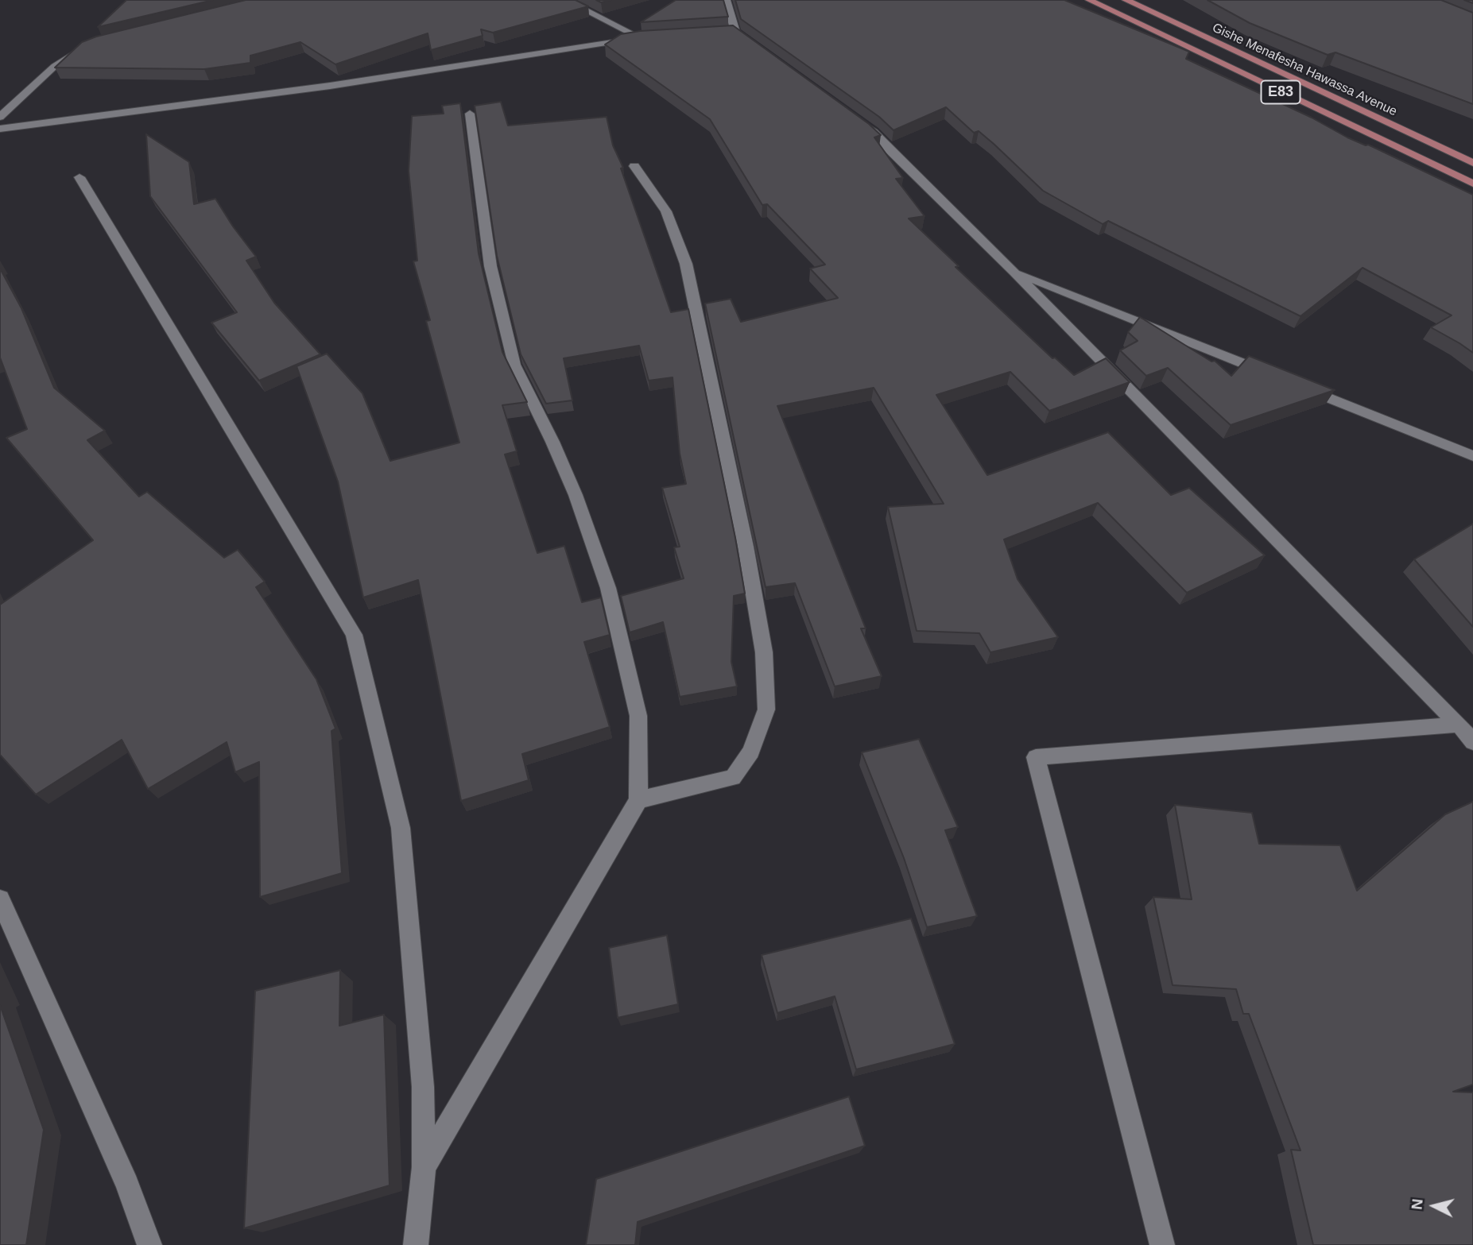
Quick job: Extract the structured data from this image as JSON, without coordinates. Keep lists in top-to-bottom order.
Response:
{
  "streets": {
    "main road": ["Gishe Menafesha Hawassa Avenue", "E83"]
  },
  "north": "left"
}
